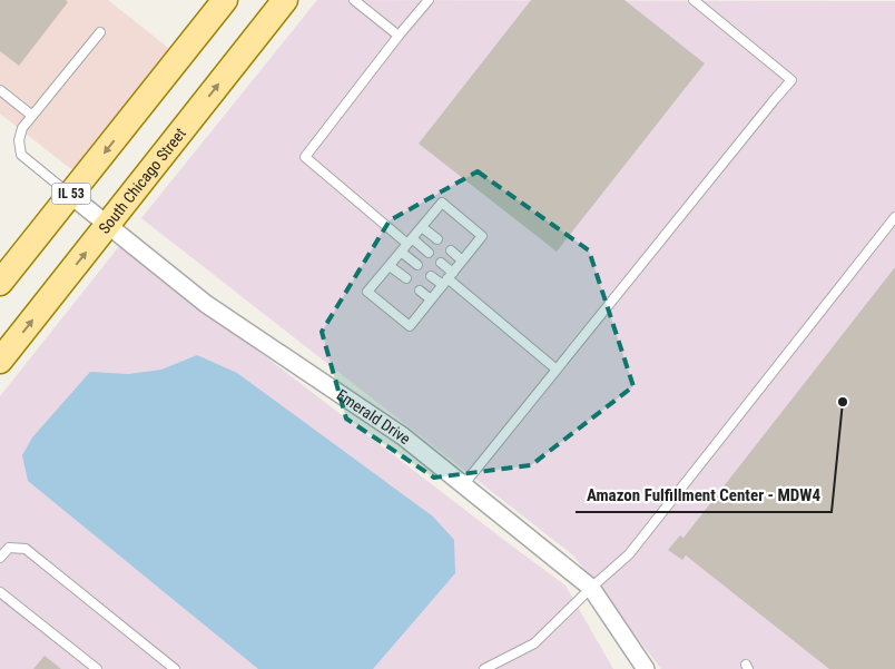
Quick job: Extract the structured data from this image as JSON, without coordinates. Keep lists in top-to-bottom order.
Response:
{
  "streets": {
    "main road": ["South Chicago Street", "IL 53"],
    "street": ["Emerald Drive"]
  },
  "crossings": [
    ["South Chicago Street", "Emerald Drive"],
    ["IL 53", "Emerald Drive"]
  ],
  "places": ["Amazon Fulfillment Center - MDW4"]
}
